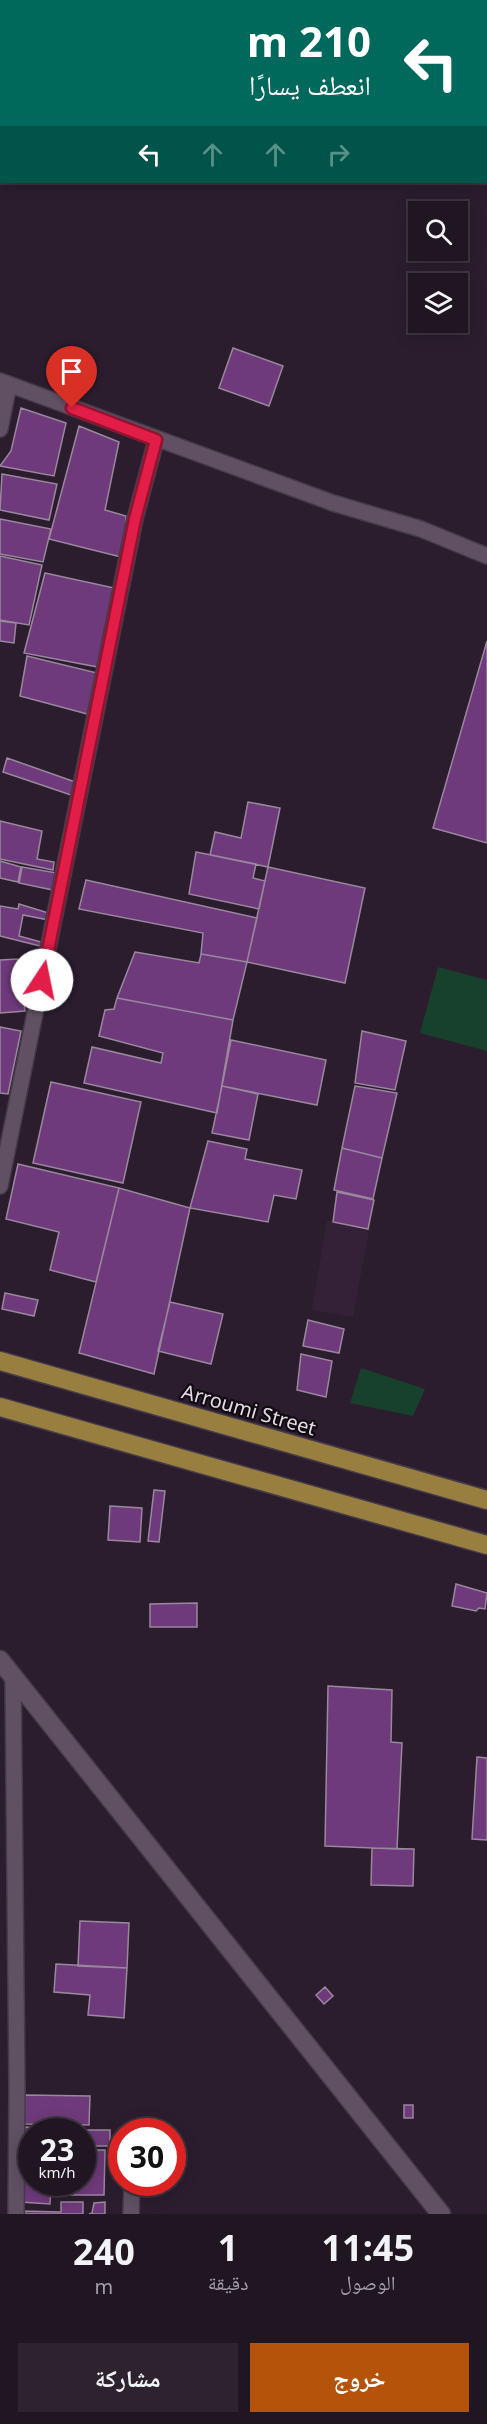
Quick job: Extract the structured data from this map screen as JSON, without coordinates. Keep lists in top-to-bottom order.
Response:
{
  "streets": {
    "main road": ["Arroumi Street"]
  },
  "page": {
    "turn": ["210 m", "انعطف يسارًا"],
    "speed": "23 km/h",
    "limit": "30",
    "eta": [
      "11:45",
      "الوصول",
      "1",
      "دقيقة",
      "240",
      "m"
    ],
    "buttons": ["خروج", "مشاركة"]
  }
}
